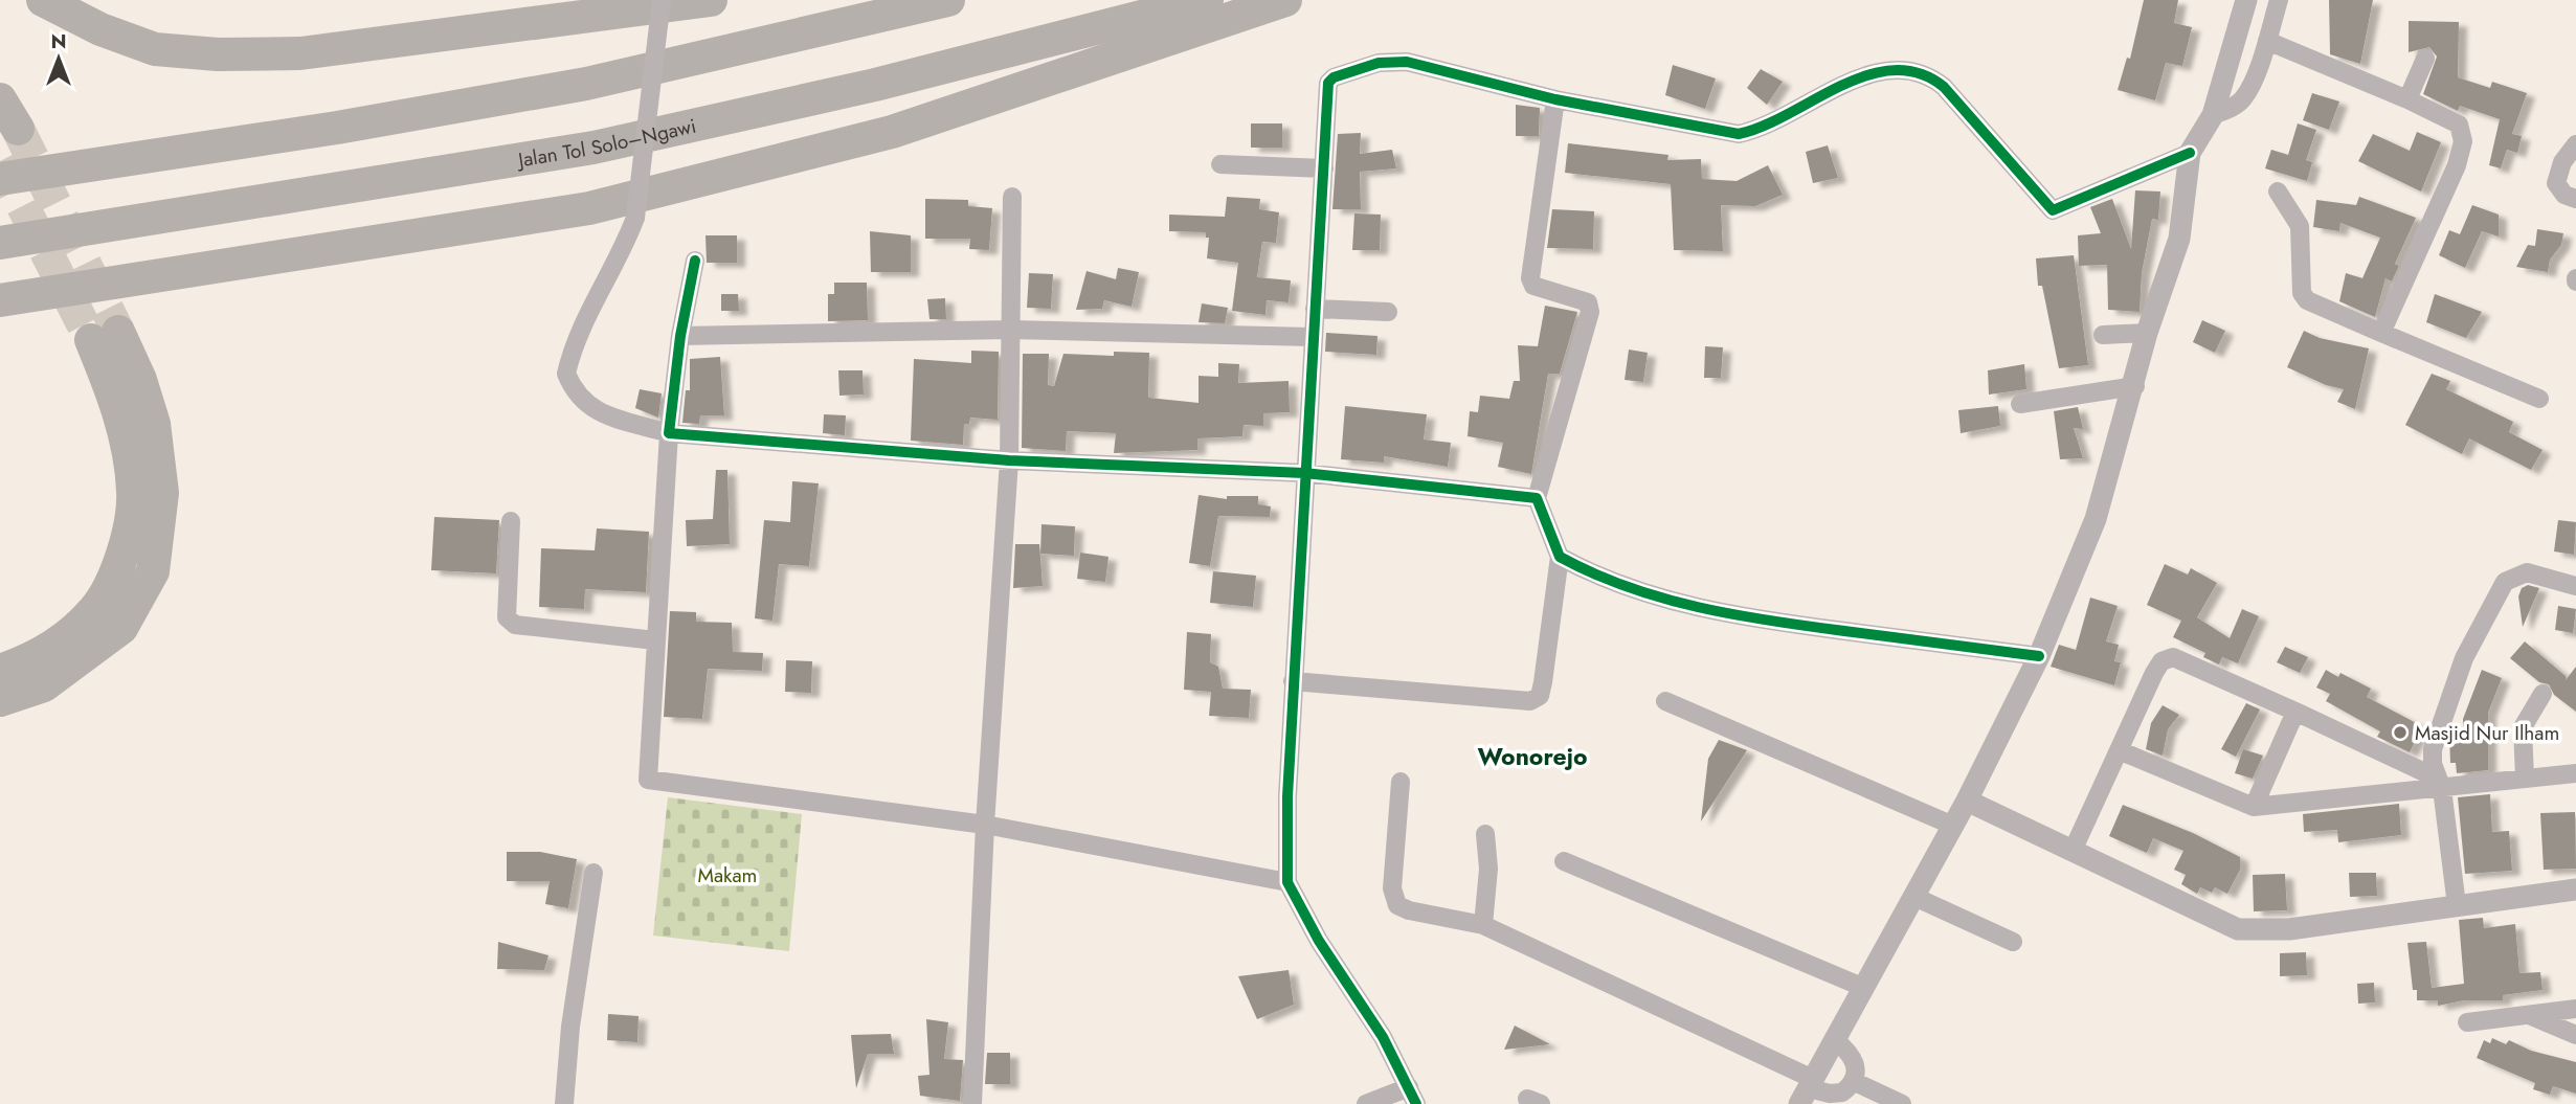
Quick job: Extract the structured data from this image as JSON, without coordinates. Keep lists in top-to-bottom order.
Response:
{
  "streets": {
    "highway": ["Jalan Tol Solo–Ngawi"]
  },
  "districts": ["Wonorejo"],
  "parks": ["Makam"],
  "places": ["Masjid Nur Ilham"],
  "north": "top"
}
